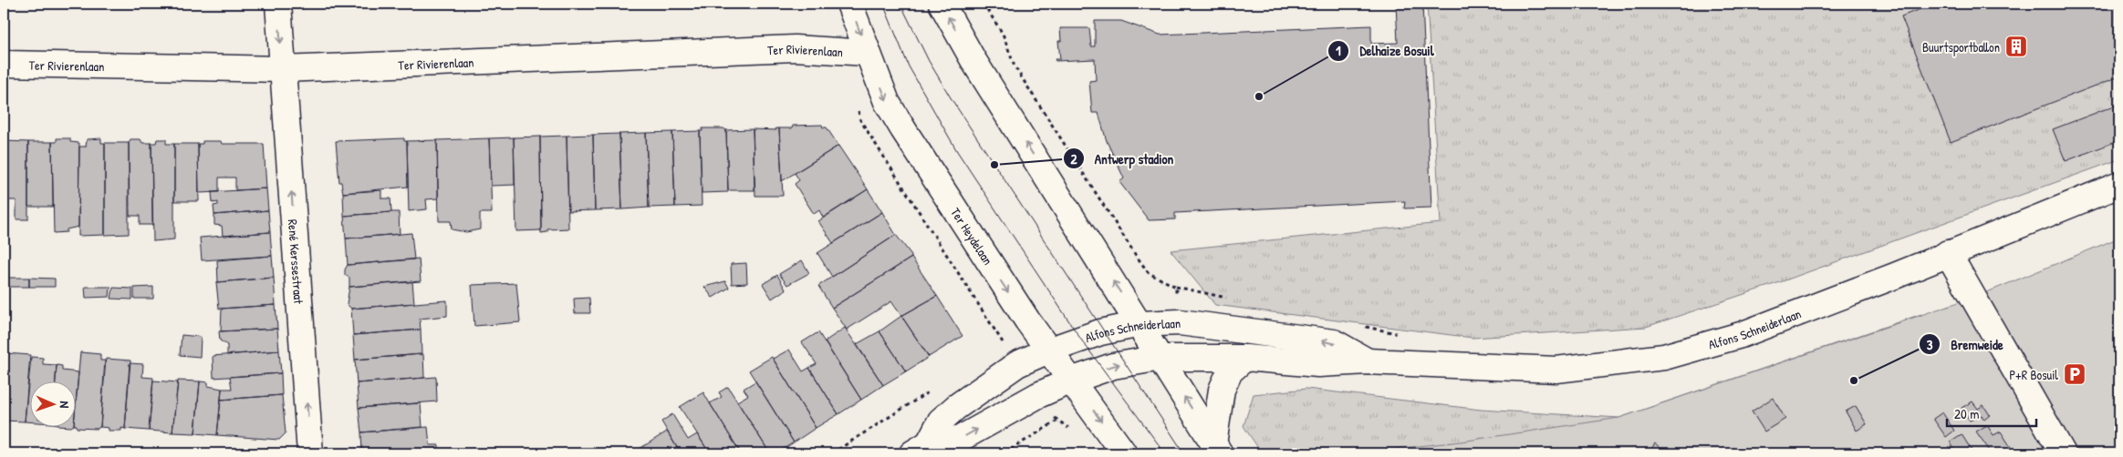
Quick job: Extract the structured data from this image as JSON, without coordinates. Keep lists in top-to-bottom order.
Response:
{
  "streets": {
    "street": [
      "Ter Rivierenlaan",
      "Ter Heydelaan",
      "René Kerssestraat",
      "Alfons Schneiderlaan"
    ]
  },
  "crossings": [
    ["Ter Rivierenlaan", "Ter Heydelaan"],
    ["Ter Rivierenlaan", "René Kerssestraat"],
    ["Ter Heydelaan", "Alfons Schneiderlaan"]
  ],
  "places": {
    "building": ["Buurtsportballon"],
    "other": ["Delhaize Bosuil", "Antwerp stadion", "Bremweide"],
    "parking": ["P+R Bosuil"]
  },
  "scale_bar": "20 m",
  "north": "right"
}
